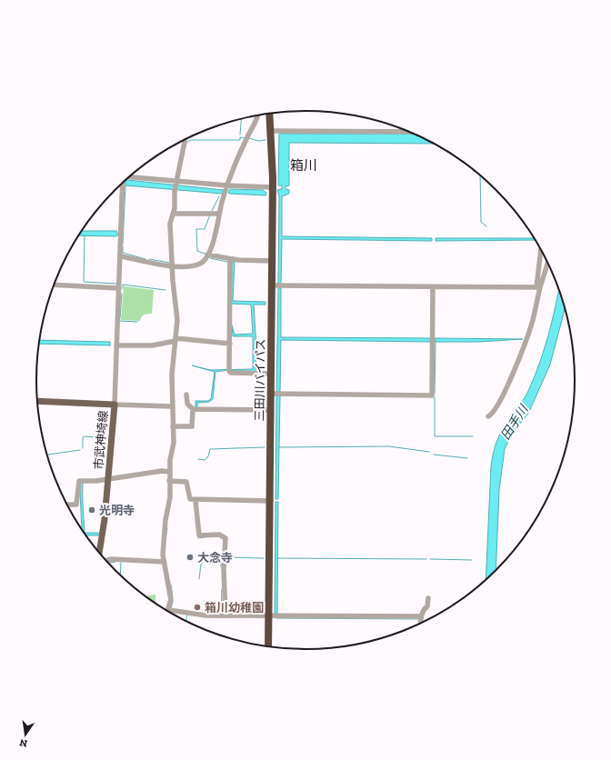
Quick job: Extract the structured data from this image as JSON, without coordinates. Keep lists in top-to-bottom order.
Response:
{
  "streets": {
    "highway": ["三田川バイパス"],
    "main road": ["市武神埼線"]
  },
  "districts": ["箱川"],
  "water": ["田手川"],
  "places": ["光明寺", "大念寺", "箱川幼稚園"],
  "north": "bottom"
}
